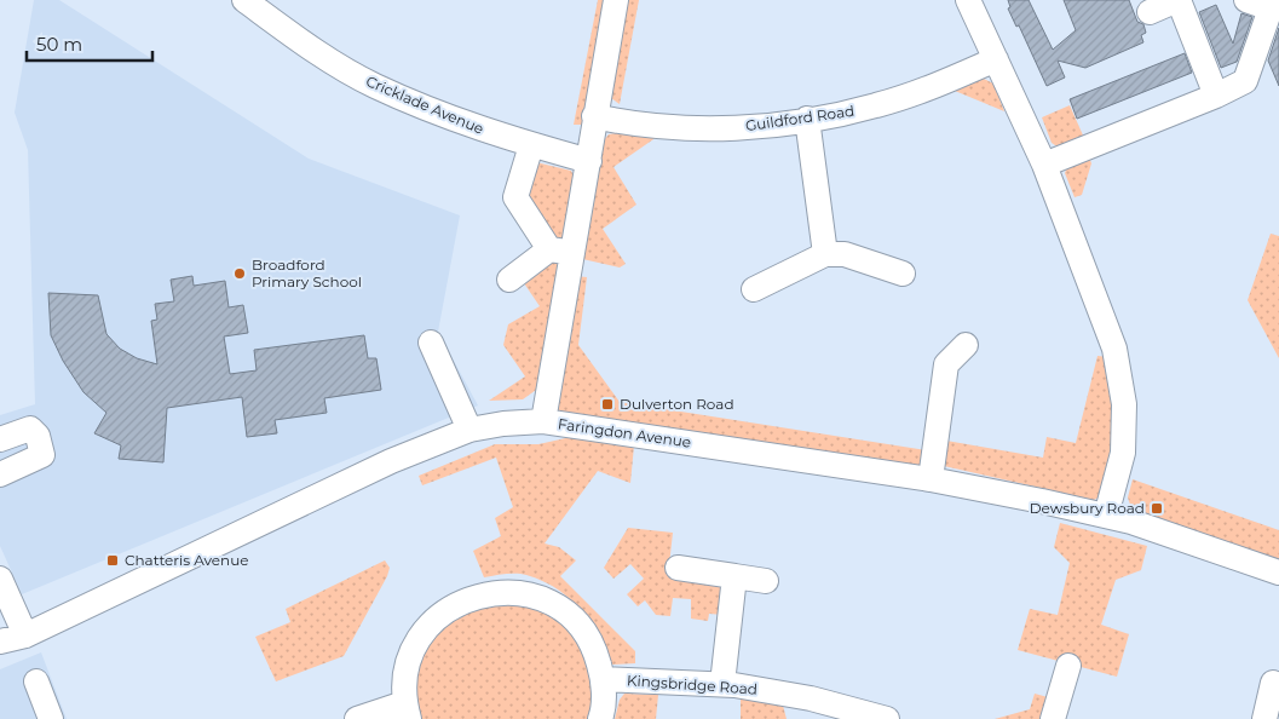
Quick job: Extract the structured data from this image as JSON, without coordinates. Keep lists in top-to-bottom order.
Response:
{
  "streets": {
    "street": [
      "Cricklade Avenue",
      "Guildford Road",
      "Faringdon Avenue",
      "Kingsbridge Road"
    ]
  },
  "places": {
    "other": ["Broadford Primary School"],
    "transit": ["Dulverton Road", "Dewsbury Road", "Chatteris Avenue"]
  },
  "scale_bar": "50 m"
}
